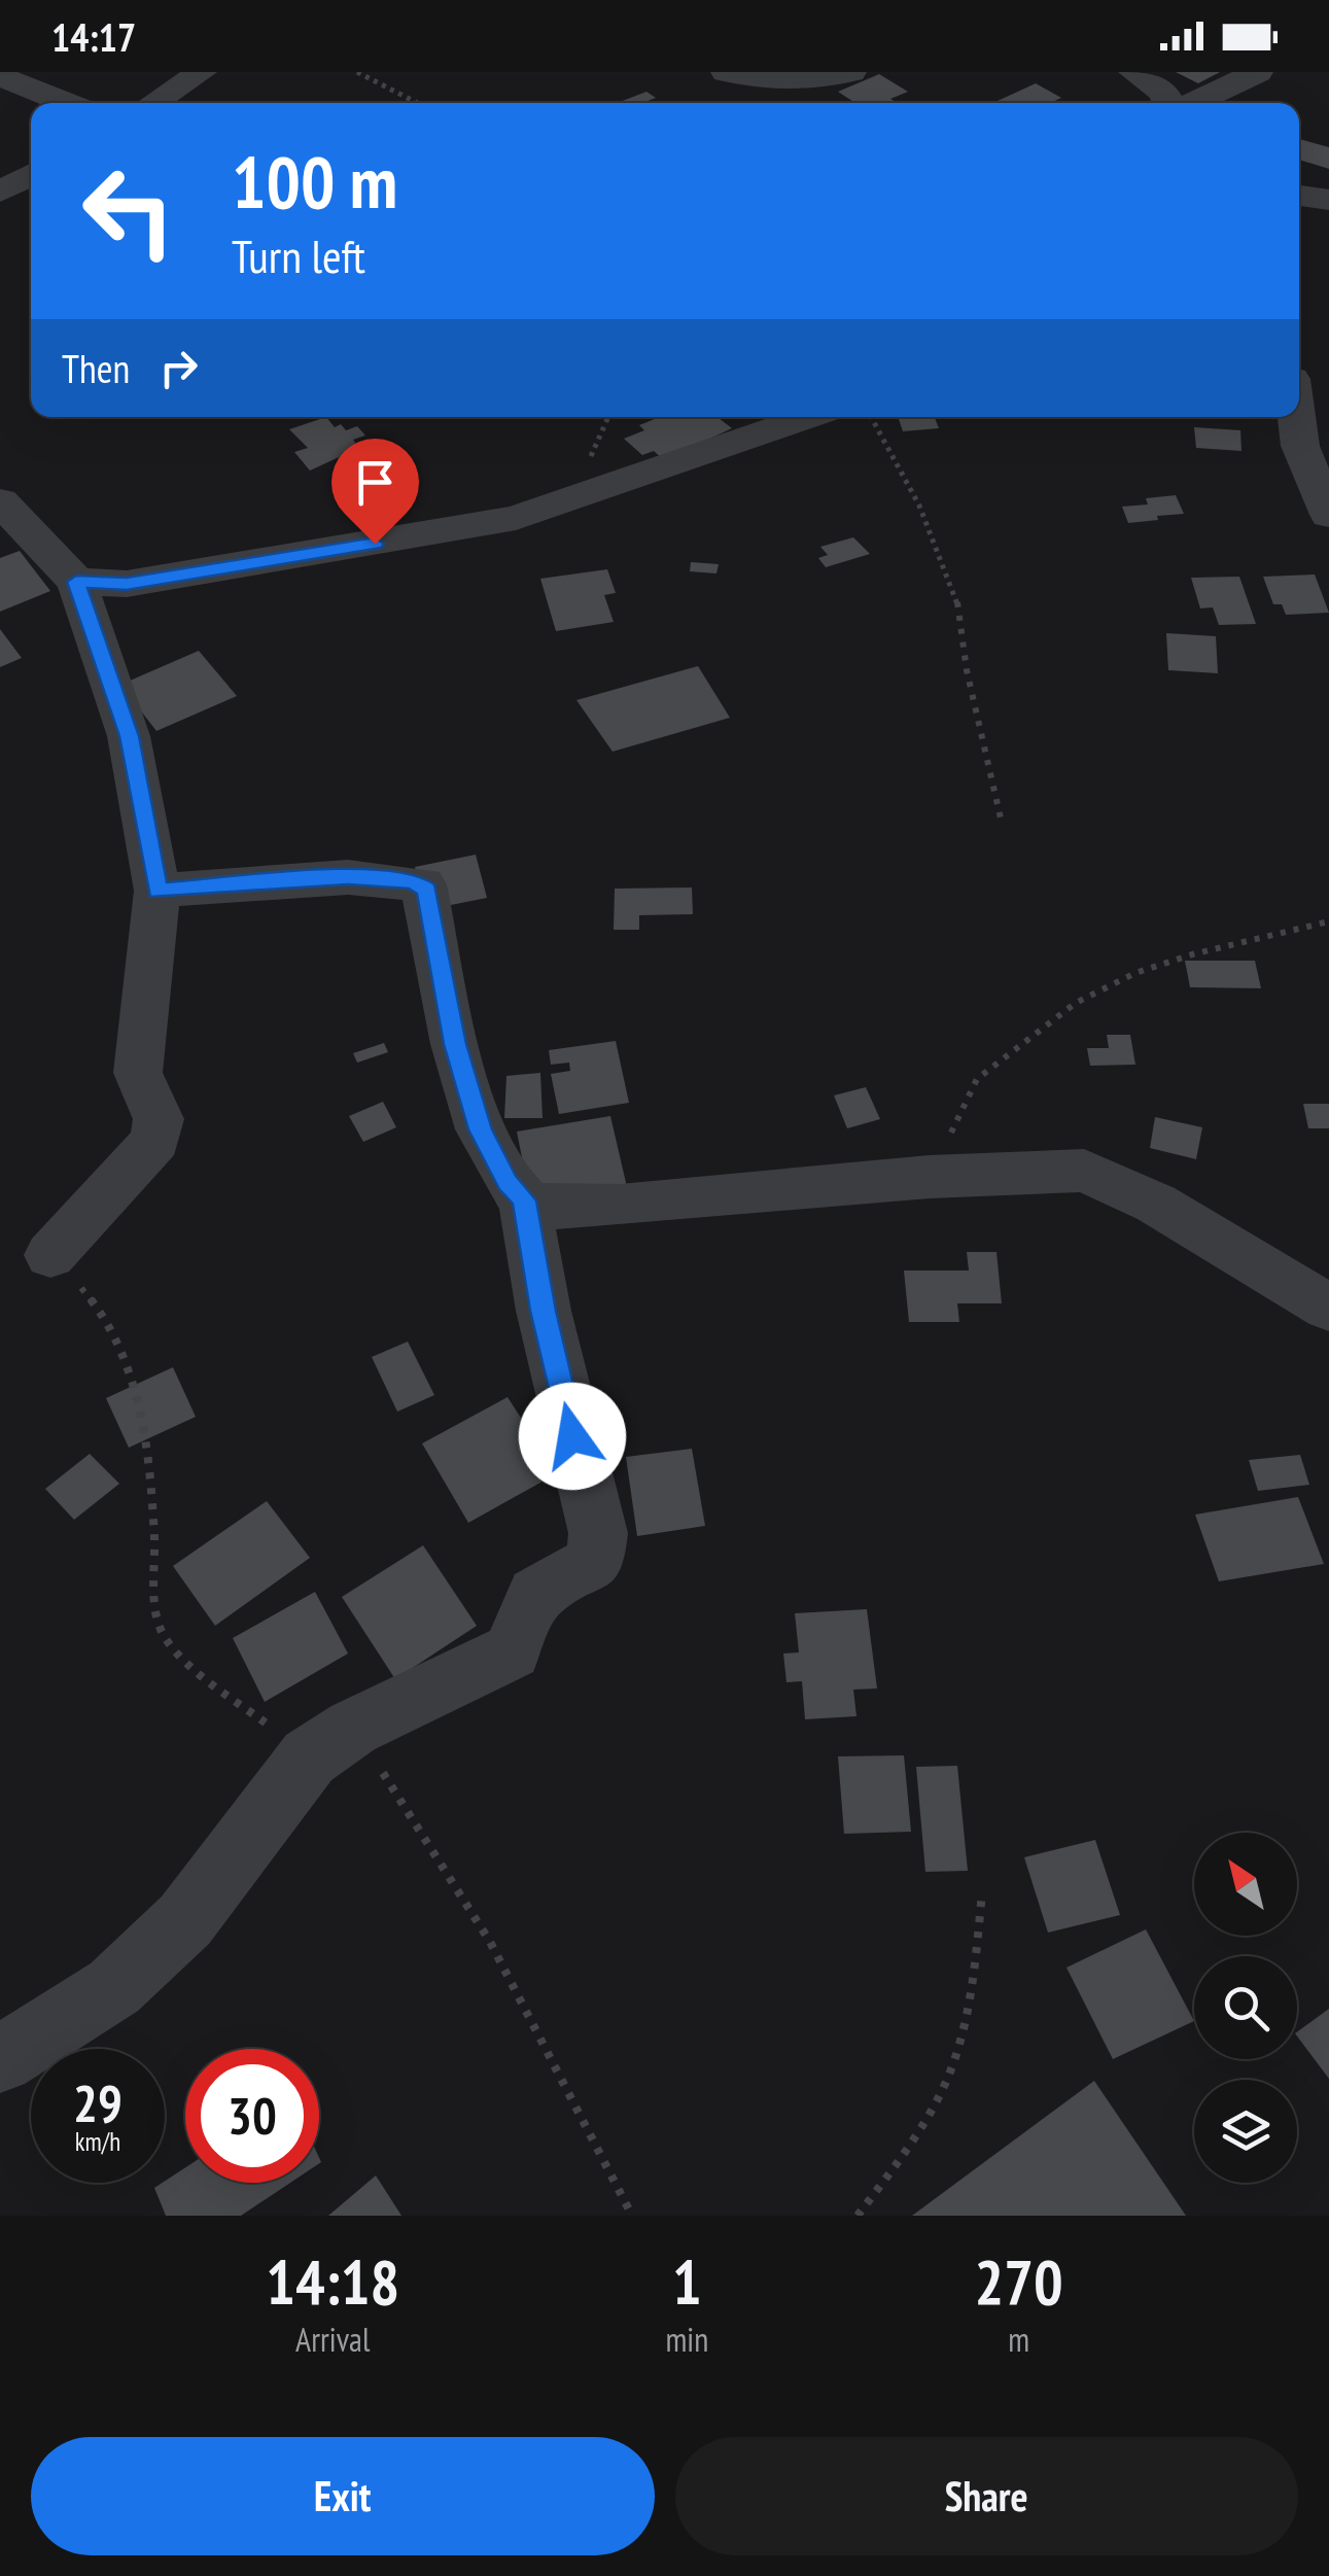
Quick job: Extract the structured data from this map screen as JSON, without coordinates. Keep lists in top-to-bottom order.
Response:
{
  "north": "top left",
  "page": {
    "status": "14:17",
    "turn": ["100 m", "Turn left"],
    "then": "Then",
    "speed": "29 km/h",
    "limit": "30",
    "eta": [
      "14:18",
      "Arrival",
      "1",
      "min",
      "270",
      "m"
    ],
    "buttons": ["Exit", "Share"]
  }
}
